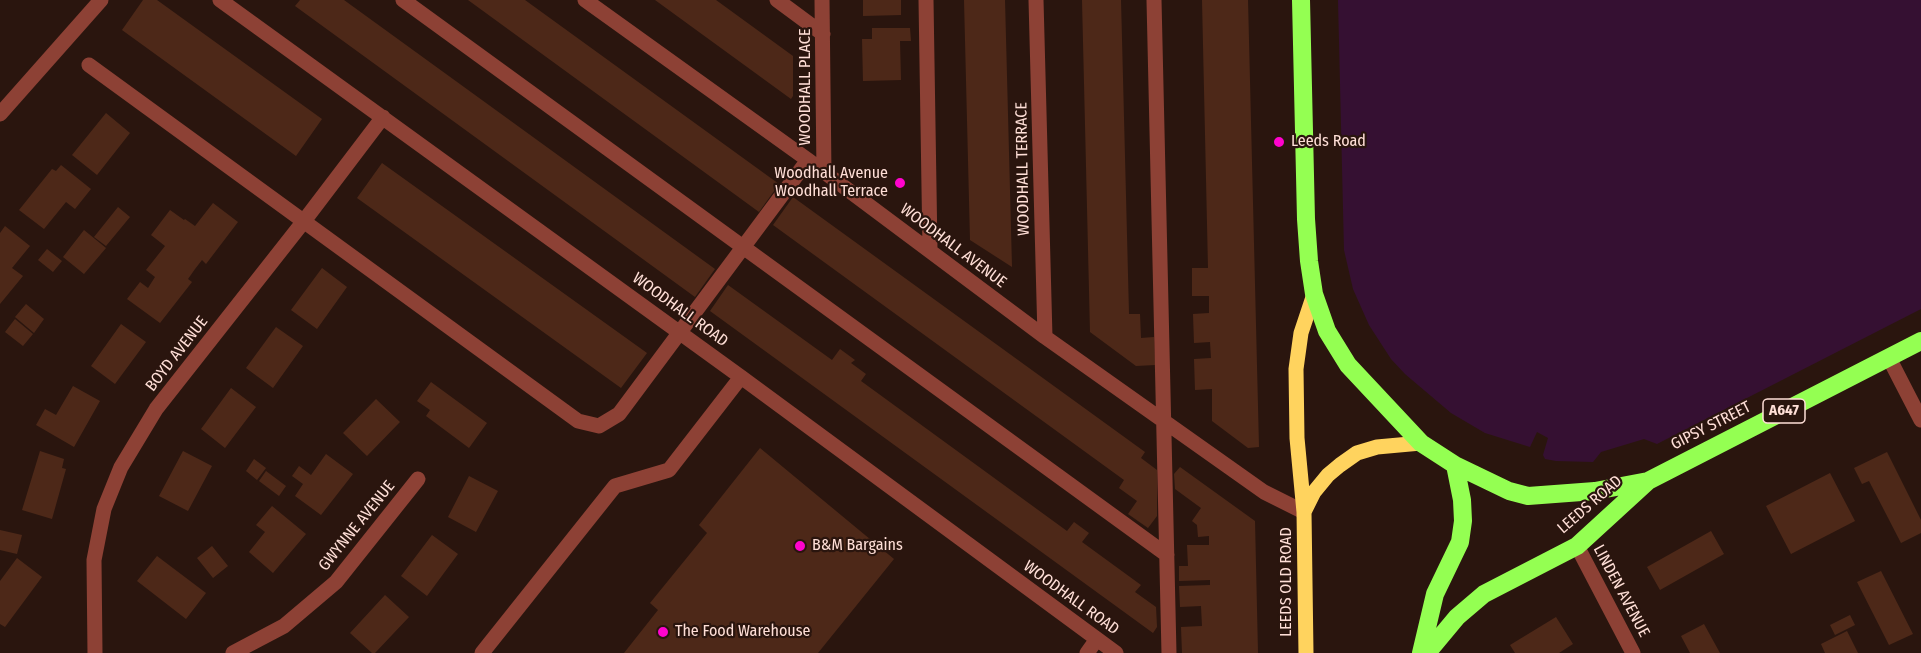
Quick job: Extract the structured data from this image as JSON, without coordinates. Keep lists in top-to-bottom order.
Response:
{
  "streets": {
    "highway": ["A647", "GIPSY STREET", "LEEDS ROAD"],
    "main road": ["LEEDS OLD ROAD"],
    "street": [
      "WOODHALL PLACE",
      "WOODHALL TERRACE",
      "WOODHALL AVENUE",
      "WOODHALL ROAD",
      "BOYD AVENUE",
      "GWYNNE AVENUE",
      "LINDEN AVENUE"
    ]
  },
  "crossings": [
    ["WOODHALL PLACE", "WOODHALL AVENUE"],
    ["WOODHALL TERRACE", "WOODHALL AVENUE"],
    ["WOODHALL AVENUE", "LEEDS ROAD"],
    ["WOODHALL AVENUE", "LEEDS OLD ROAD"],
    ["WOODHALL ROAD", "BOYD AVENUE"],
    ["GIPSY STREET", "LEEDS ROAD"],
    ["LEEDS ROAD", "LEEDS OLD ROAD"],
    ["LEEDS ROAD", "LINDEN AVENUE"]
  ],
  "places": [
    "Leeds Road",
    "Woodhall Avenue Woodhall Terrace",
    "B&M Bargains",
    "The Food Warehouse"
  ]
}
